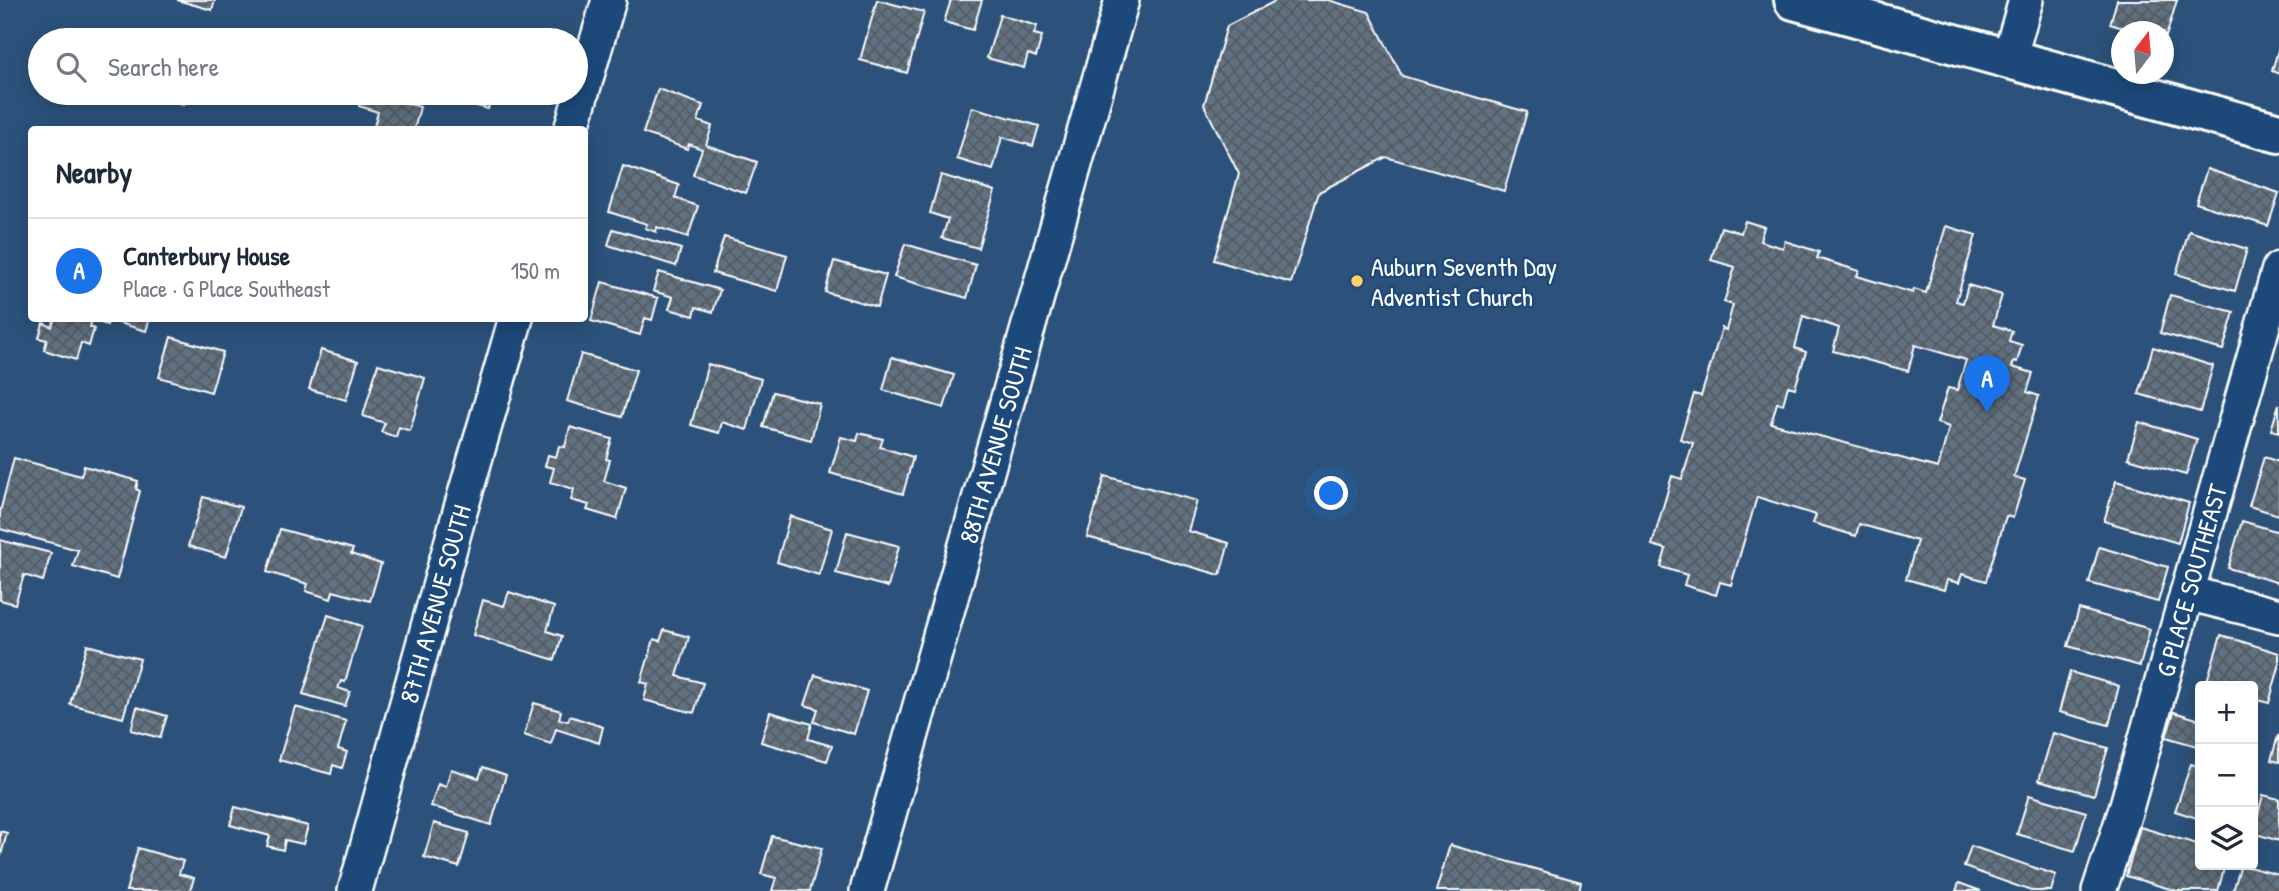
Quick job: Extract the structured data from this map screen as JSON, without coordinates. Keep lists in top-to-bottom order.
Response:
{
  "streets": {
    "street": ["88TH AVENUE SOUTH", "G PLACE SOUTHEAST", "87TH AVENUE SOUTH"]
  },
  "places": ["Auburn Seventh Day Adventist Church"],
  "north": "top",
  "page": {
    "search": "Search here",
    "heading": "Nearby",
    "list": [
      {
        "mark": "A",
        "name": "Canterbury House",
        "note": "Place · G Place Southeast",
        "value": "150 m"
      }
    ],
    "pins": "A",
    "map_buttons": ["+", "−"]
  }
}
